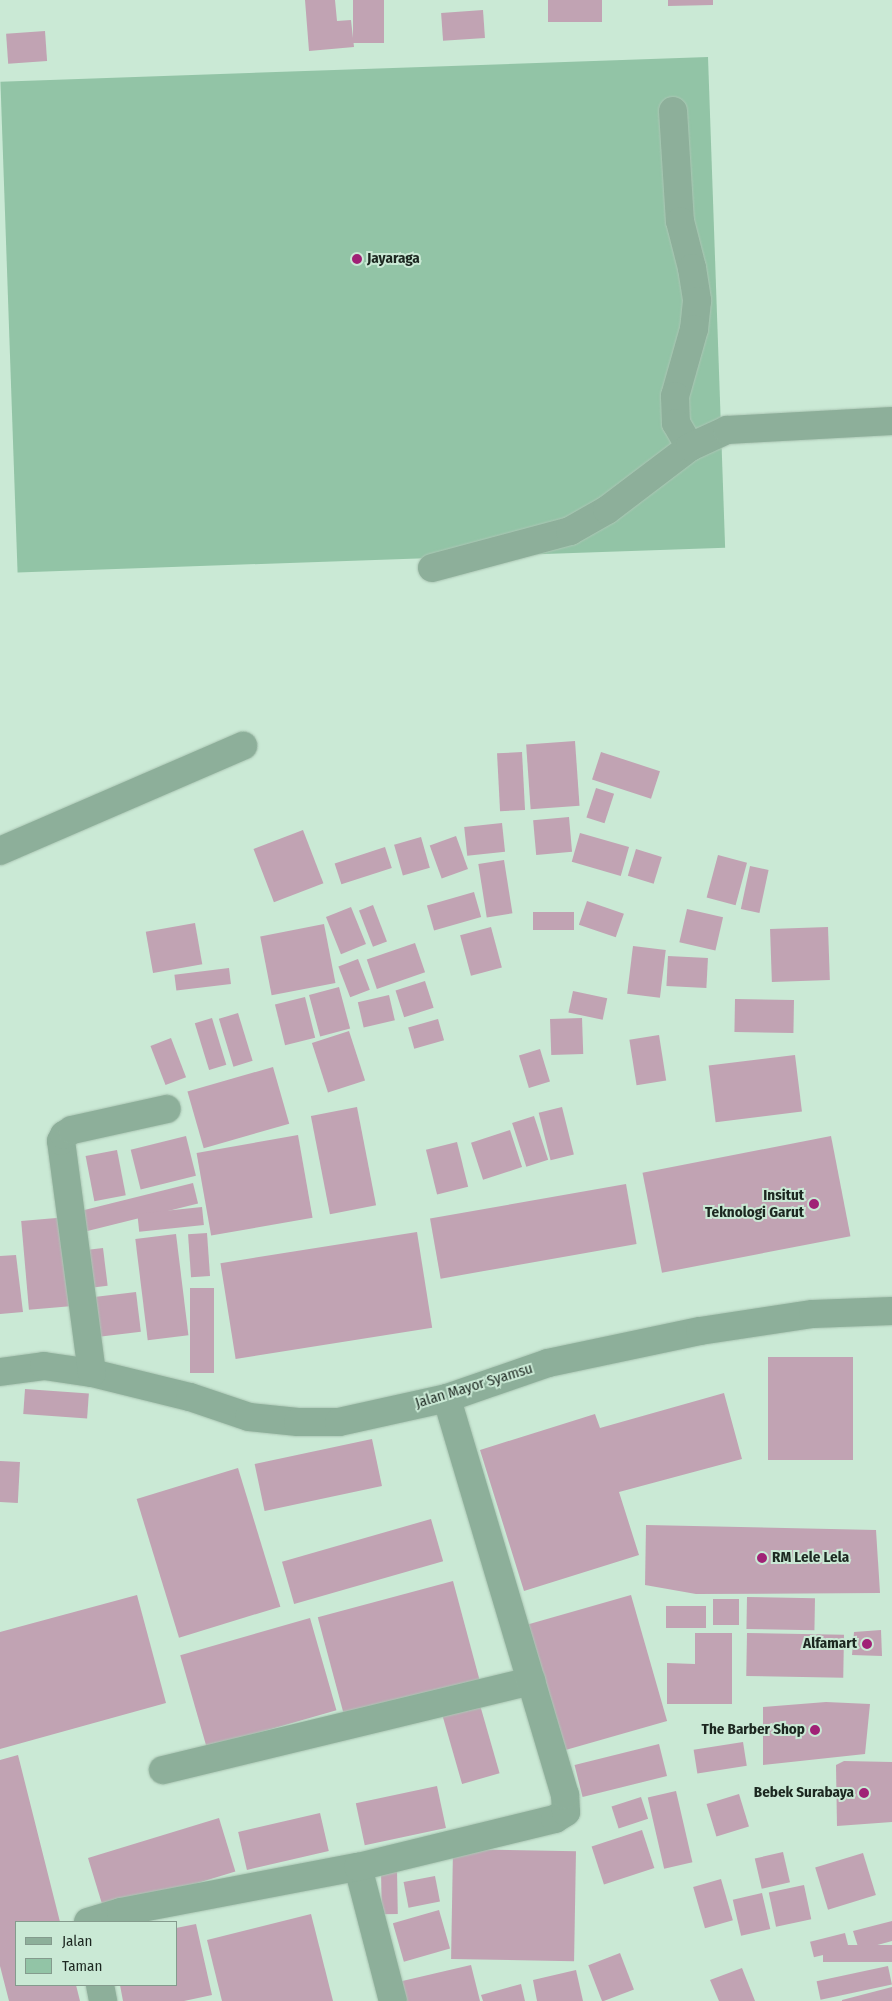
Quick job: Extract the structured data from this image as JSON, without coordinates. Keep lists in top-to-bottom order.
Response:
{
  "streets": {
    "street": ["Jalan Mayor Syamsu"]
  },
  "places": [
    "Jayaraga",
    "Insitut Teknologi Garut",
    "RM Lele Lela",
    "Alfamart",
    "The Barber Shop",
    "Bebek Surabaya"
  ],
  "legend": ["Jalan", "Taman"]
}
